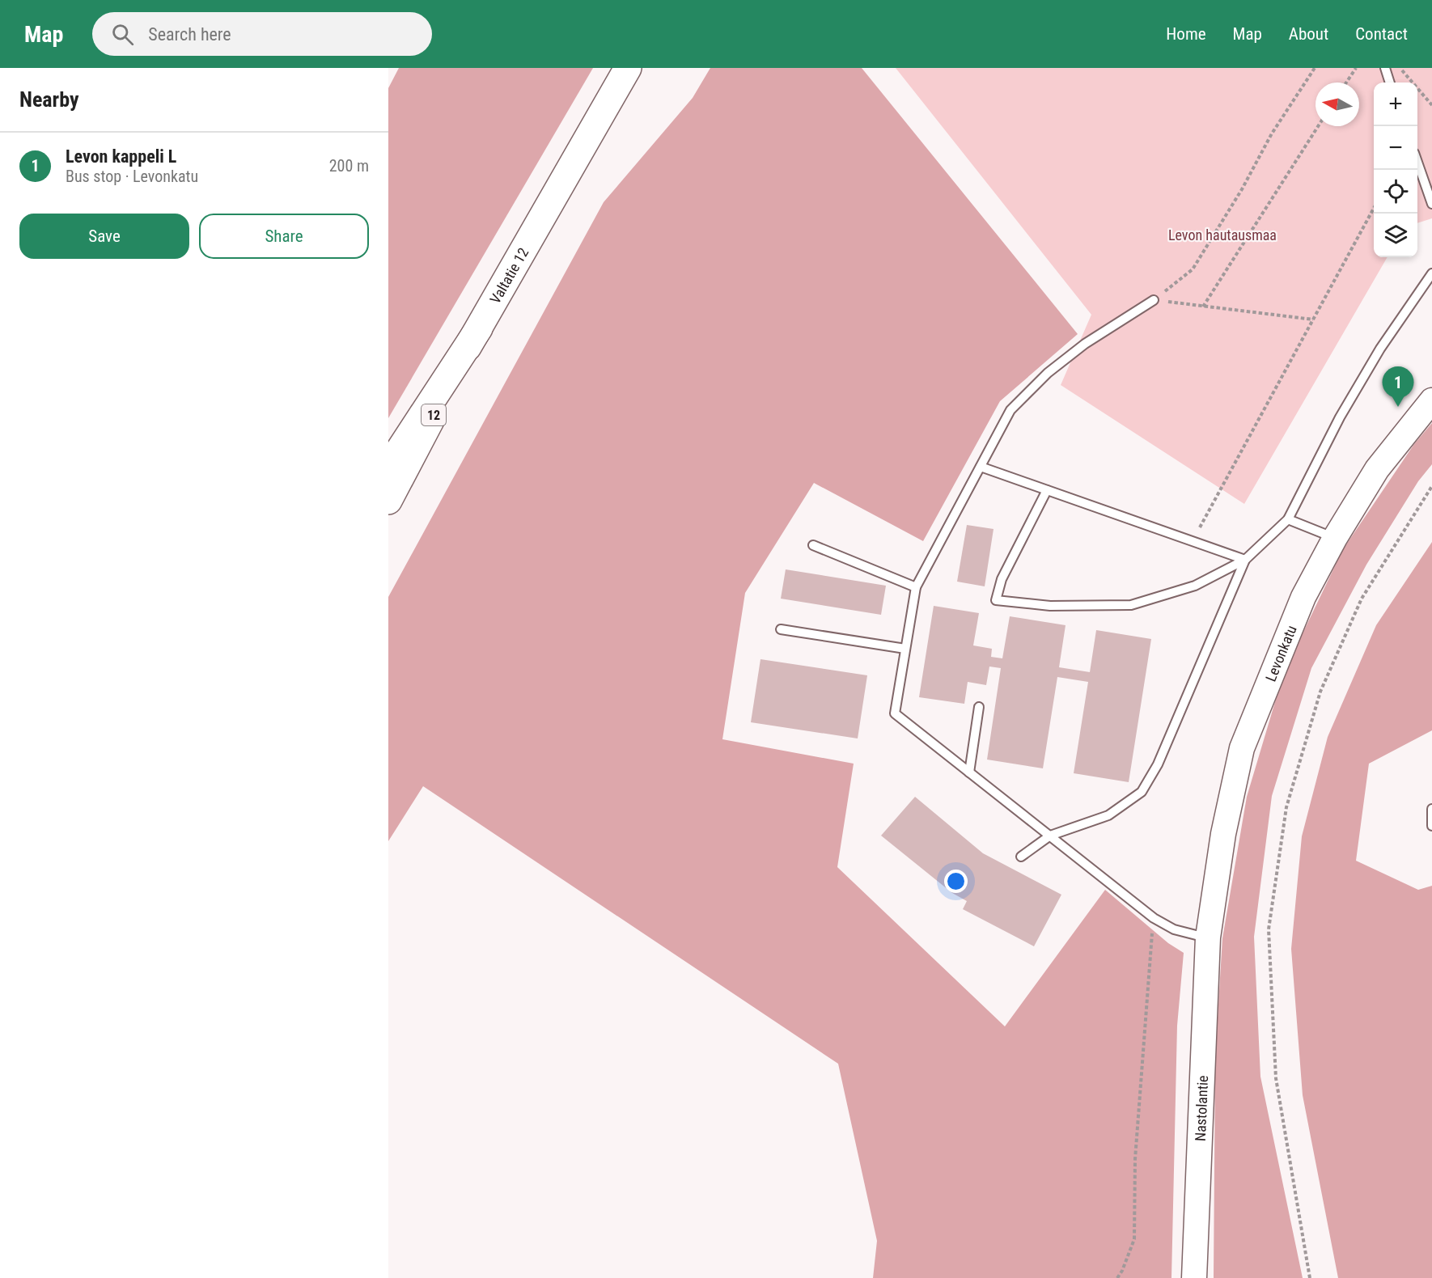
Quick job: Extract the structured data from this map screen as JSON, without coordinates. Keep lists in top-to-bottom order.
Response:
{
  "streets": {
    "highway": ["Valtatie 12", "12"],
    "main road": ["Levonkatu", "Nastolantie"]
  },
  "crossings": [
    ["Valtatie 12", "12"],
    ["Levonkatu", "Nastolantie"]
  ],
  "parks": ["Levon hautausmaa"],
  "north": "left",
  "page": {
    "header": "Map",
    "search": "Search here",
    "nav": [
      "Home",
      "Map",
      "About",
      "Contact"
    ],
    "heading": "Nearby",
    "map_buttons": ["+", "−"],
    "list": [
      {
        "mark": "1",
        "name": "Levon kappeli L",
        "note": "Bus stop · Levonkatu",
        "value": "200 m"
      }
    ],
    "buttons": ["Save", "Share"],
    "pins": "1"
  }
}
